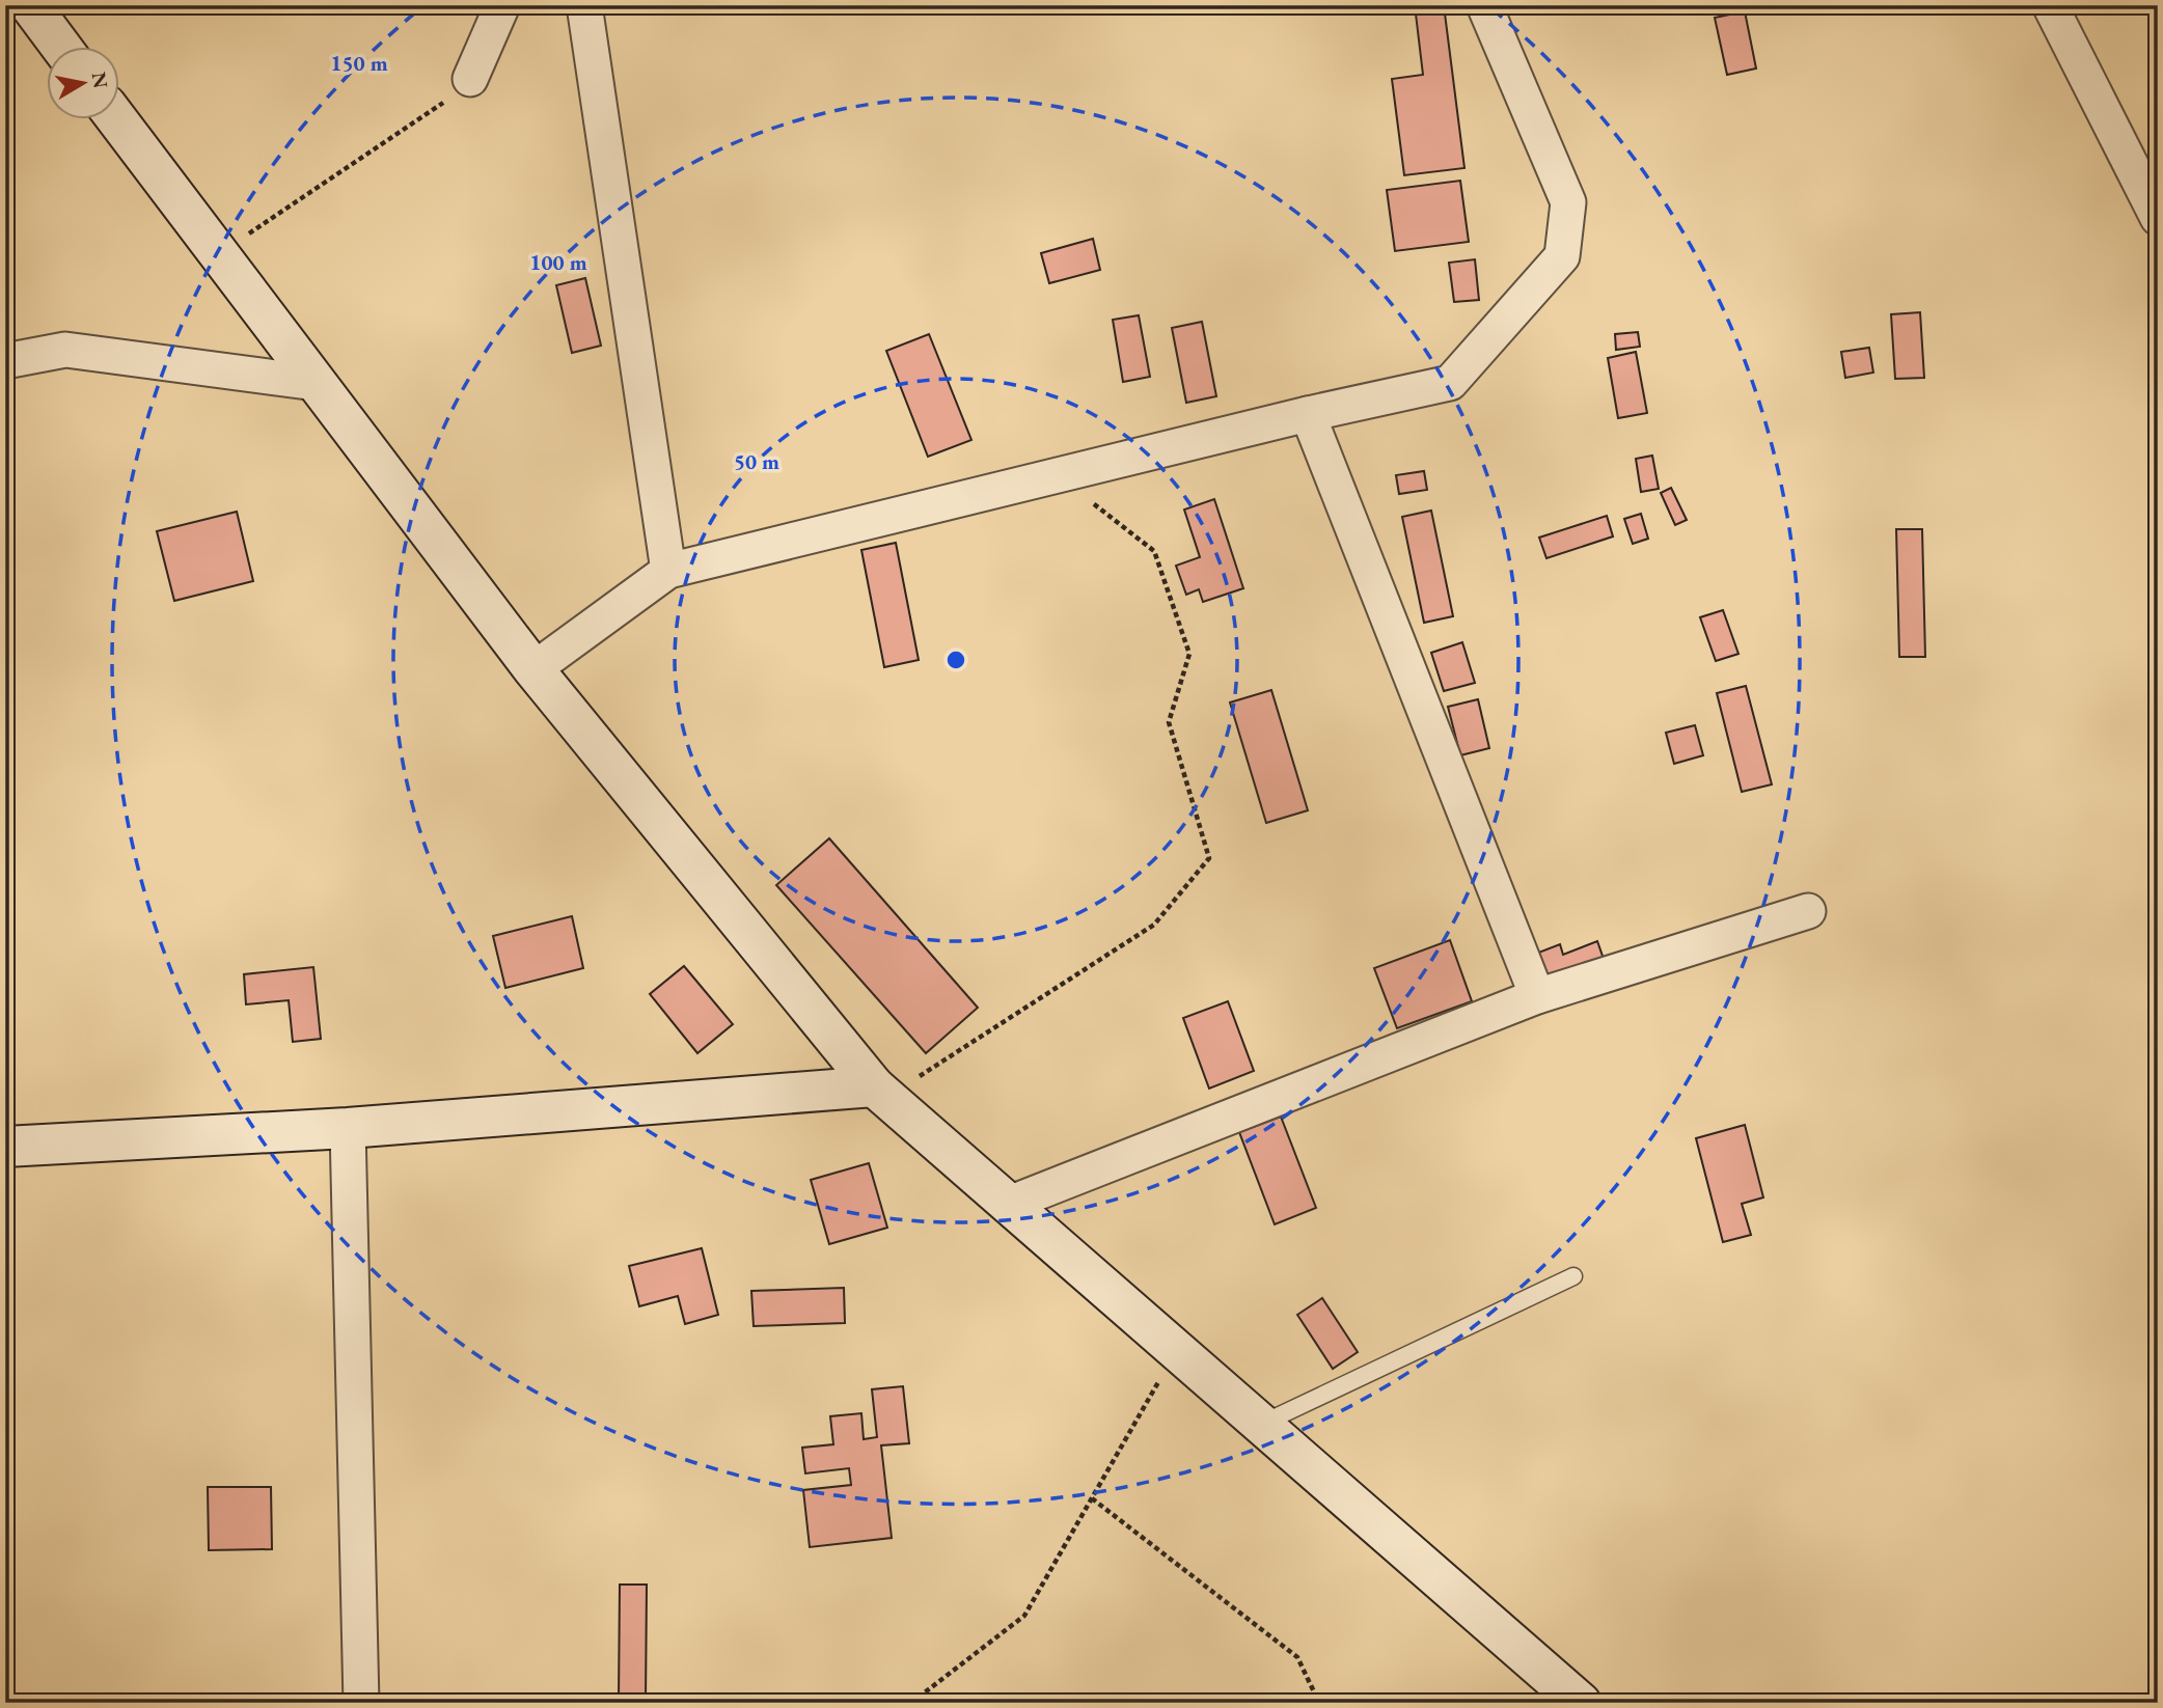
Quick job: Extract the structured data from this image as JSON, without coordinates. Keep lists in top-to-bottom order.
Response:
{
  "north": "right",
  "rings": ["150 m", "100 m", "50 m"]
}
